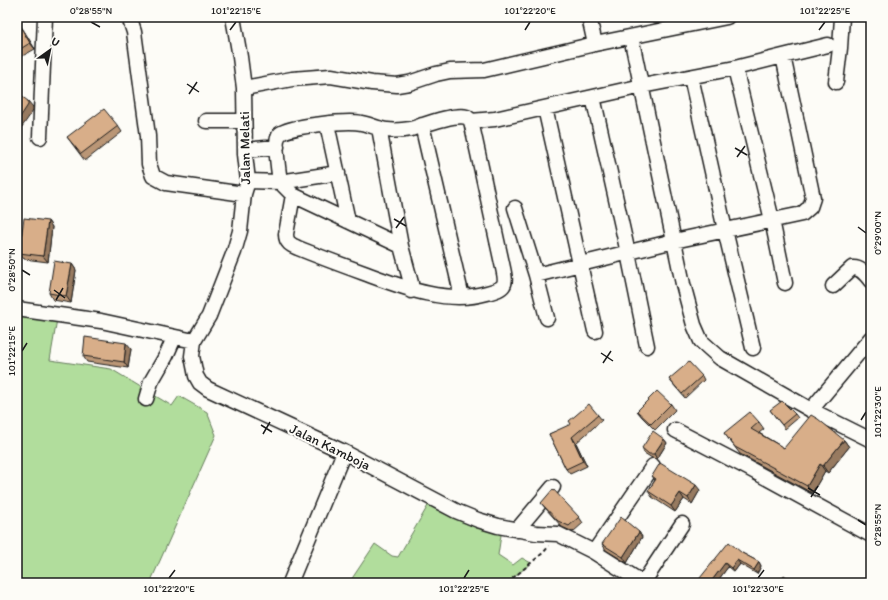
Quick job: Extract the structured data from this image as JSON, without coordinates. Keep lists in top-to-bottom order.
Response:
{
  "streets": {
    "street": ["Jalan Melati", "Jalan Kamboja"]
  },
  "crossings": [
    ["Jalan Melati", "Jalan Kamboja"]
  ],
  "north": "top right",
  "coordinates": [
    "0°28'55\"N",
    "101°22'15\"E",
    "101°22'20\"E",
    "101°22'25\"E",
    "0°29'00\"N",
    "0°28'50\"N",
    "101°22'30\"E"
  ]
}
